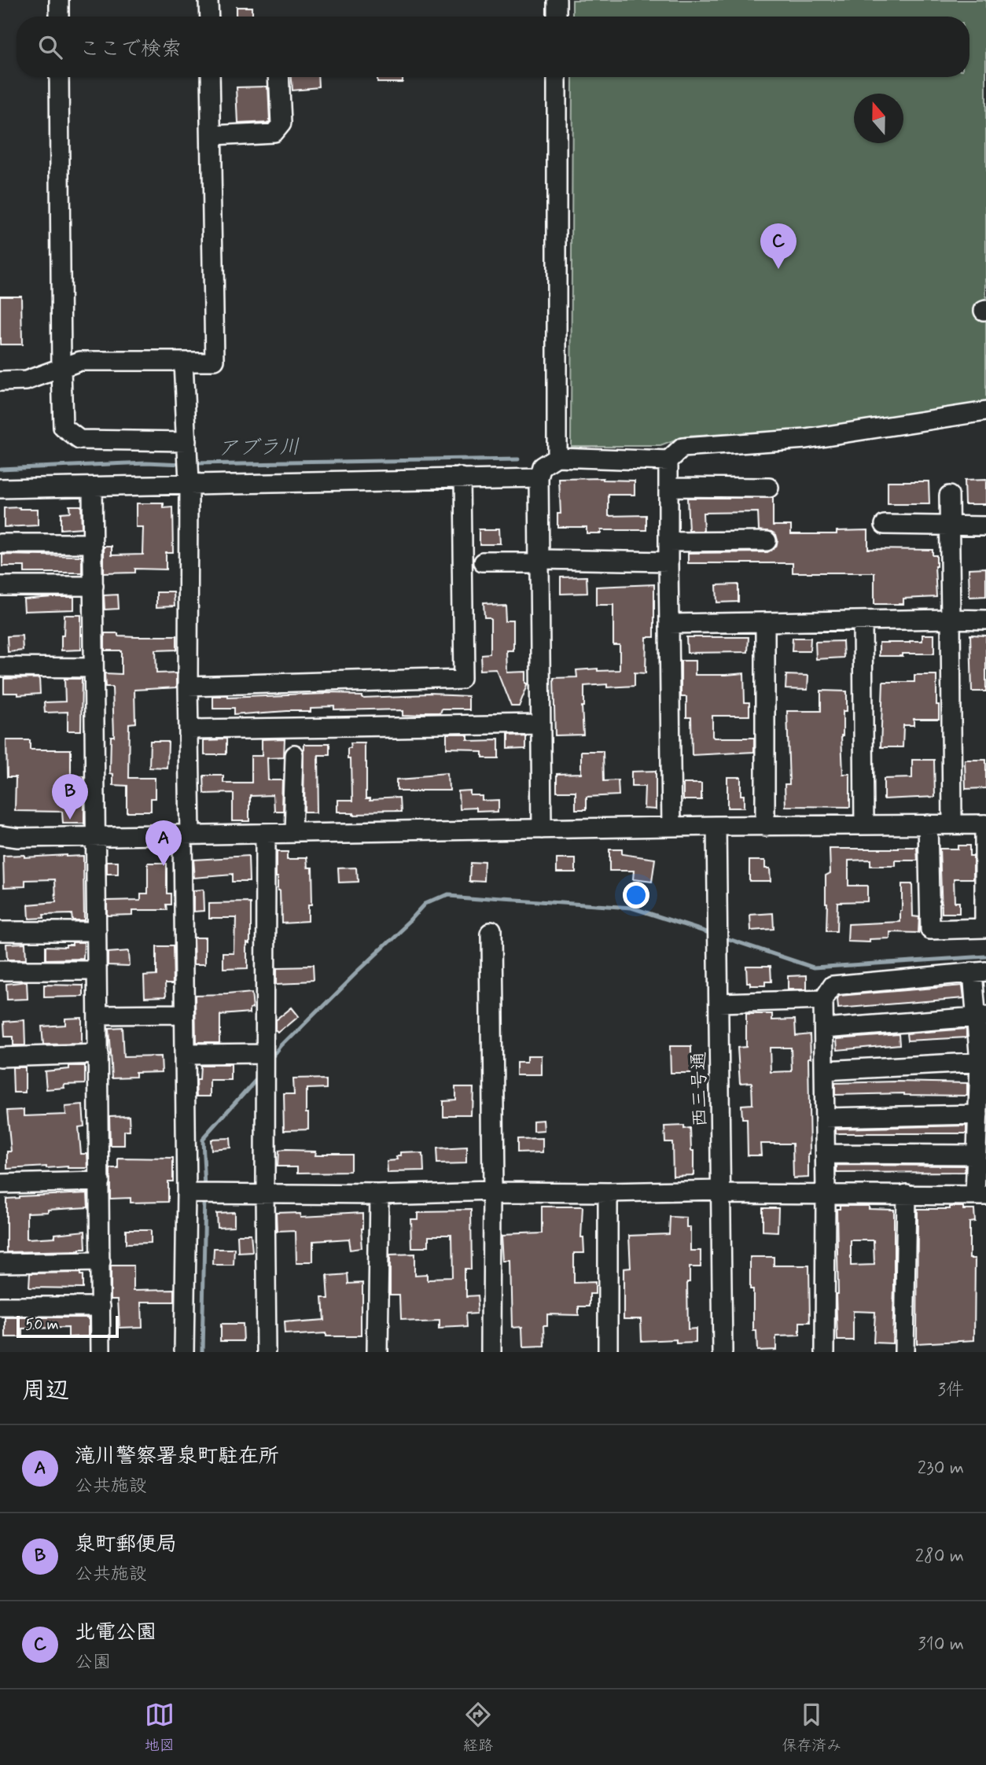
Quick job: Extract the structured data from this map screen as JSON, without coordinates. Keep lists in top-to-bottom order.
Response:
{
  "streets": {
    "street": ["西三号通"]
  },
  "water": ["アブラ川"],
  "scale_bar": "50 m",
  "north": "top",
  "page": {
    "search": "ここで検索",
    "pins": ["C", "B", "A"],
    "scale": "50 m",
    "heading": ["周辺", "3件"],
    "list": [
      {
        "mark": "A",
        "name": "滝川警察署泉町駐在所",
        "note": "公共施設",
        "value": "230 m"
      },
      {
        "mark": "B",
        "name": "泉町郵便局",
        "note": "公共施設",
        "value": "280 m"
      },
      {
        "mark": "C",
        "name": "北電公園",
        "note": "公園",
        "value": "310 m"
      }
    ],
    "nav": ["地図", "経路", "保存済み"]
  }
}
